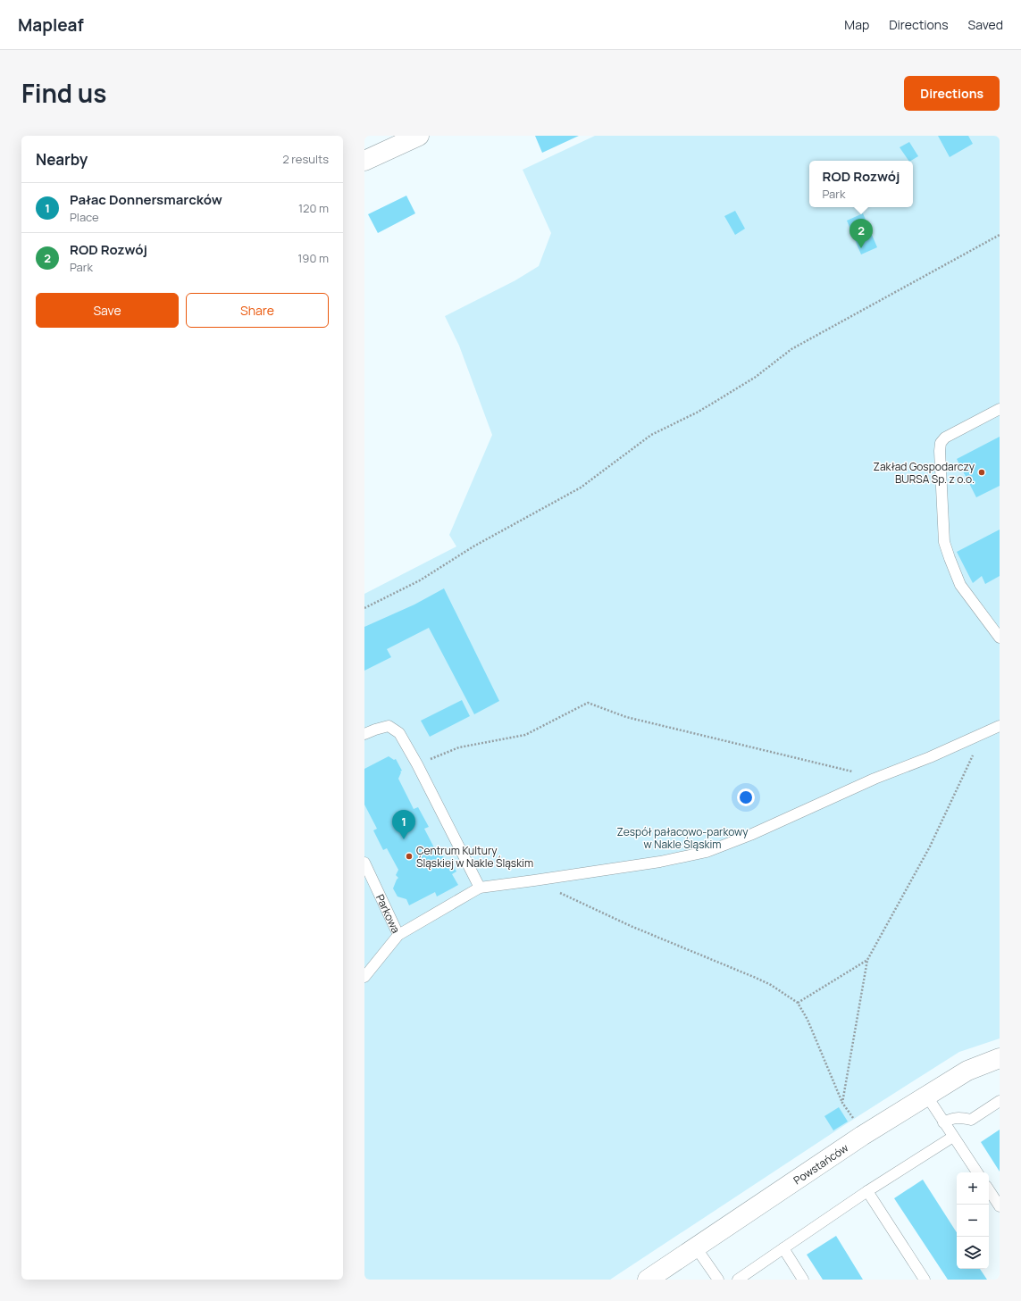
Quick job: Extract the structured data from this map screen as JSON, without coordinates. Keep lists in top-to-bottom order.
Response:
{
  "streets": {
    "street": ["Powstańców"],
    "lane": ["Parkowa"]
  },
  "parks": ["Zespół pałacowo-parkowy w Nakle Śląskim"],
  "places": ["Zakład Gospodarczy BURSA Sp. z o.o.", "Centrum Kultury Śląskiej w Nakle Śląskim"],
  "page": {
    "header": "Mapleaf",
    "nav": ["Map", "Directions", "Saved"],
    "title": "Find us",
    "buttons": [
      "Directions",
      ["Save", "Share"]
    ],
    "heading": ["Nearby", "2 results"],
    "popup": ["ROD Rozwój", "Park"],
    "list": [
      {
        "mark": "1",
        "name": "Pałac Donnersmarcków",
        "note": "Place",
        "value": "120 m"
      },
      {
        "mark": "2",
        "name": "ROD Rozwój",
        "note": "Park",
        "value": "190 m"
      }
    ],
    "pins": ["2", "1"],
    "map_buttons": ["+", "−"]
  }
}
